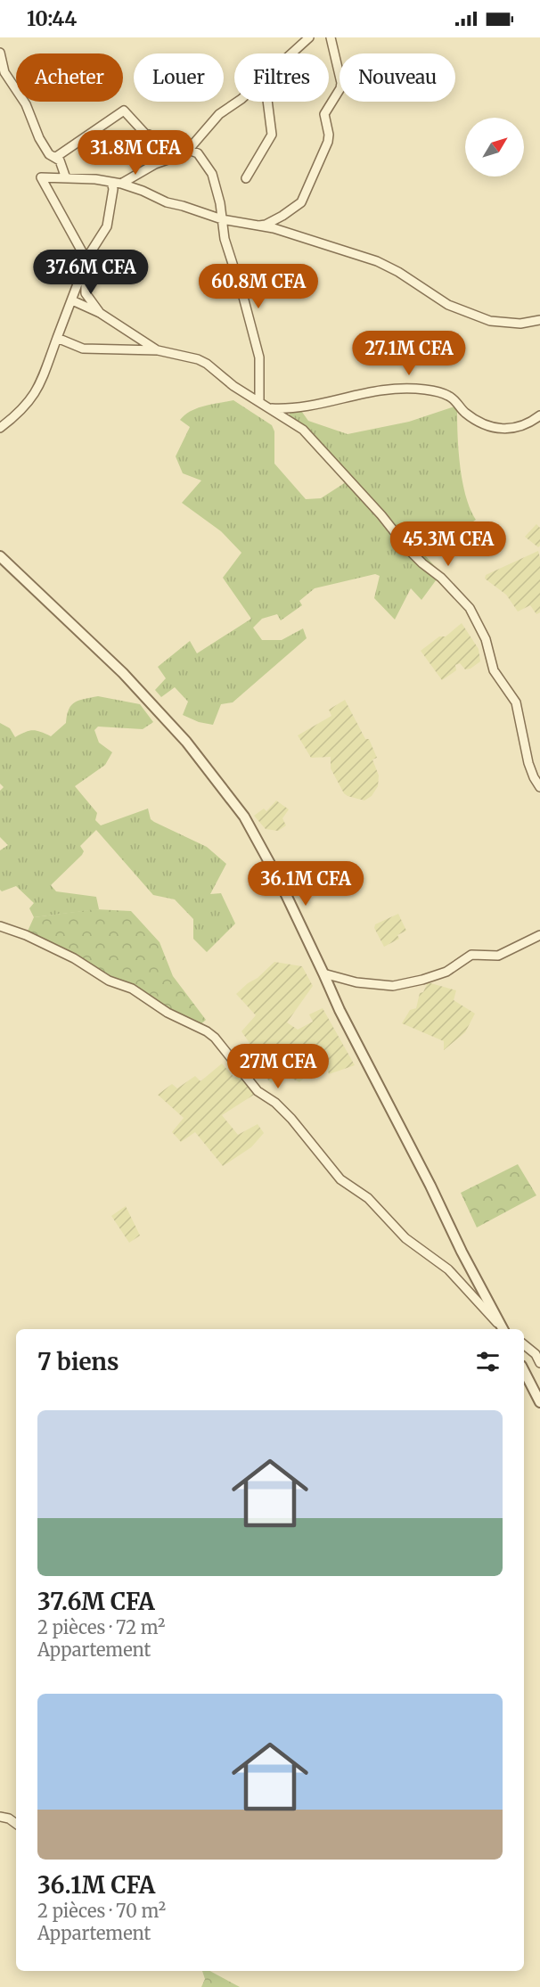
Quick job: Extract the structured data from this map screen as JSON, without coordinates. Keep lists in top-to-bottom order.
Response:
{
  "north": "top right",
  "page": {
    "status": "10:44",
    "chip": [
      "Acheter",
      "Louer",
      "Filtres",
      "Nouveau"
    ],
    "price": [
      "31.8M CFA",
      "37.6M CFA",
      "60.8M CFA",
      "27.1M CFA",
      "45.3M CFA",
      "36.1M CFA",
      "27M CFA"
    ],
    "heading": "7 biens",
    "list": [
      {
        "name": "37.6M CFA",
        "note": "2 pièces · 72 m² · Appartement"
      },
      {
        "name": "36.1M CFA",
        "note": "2 pièces · 70 m² · Appartement"
      }
    ]
  }
}
